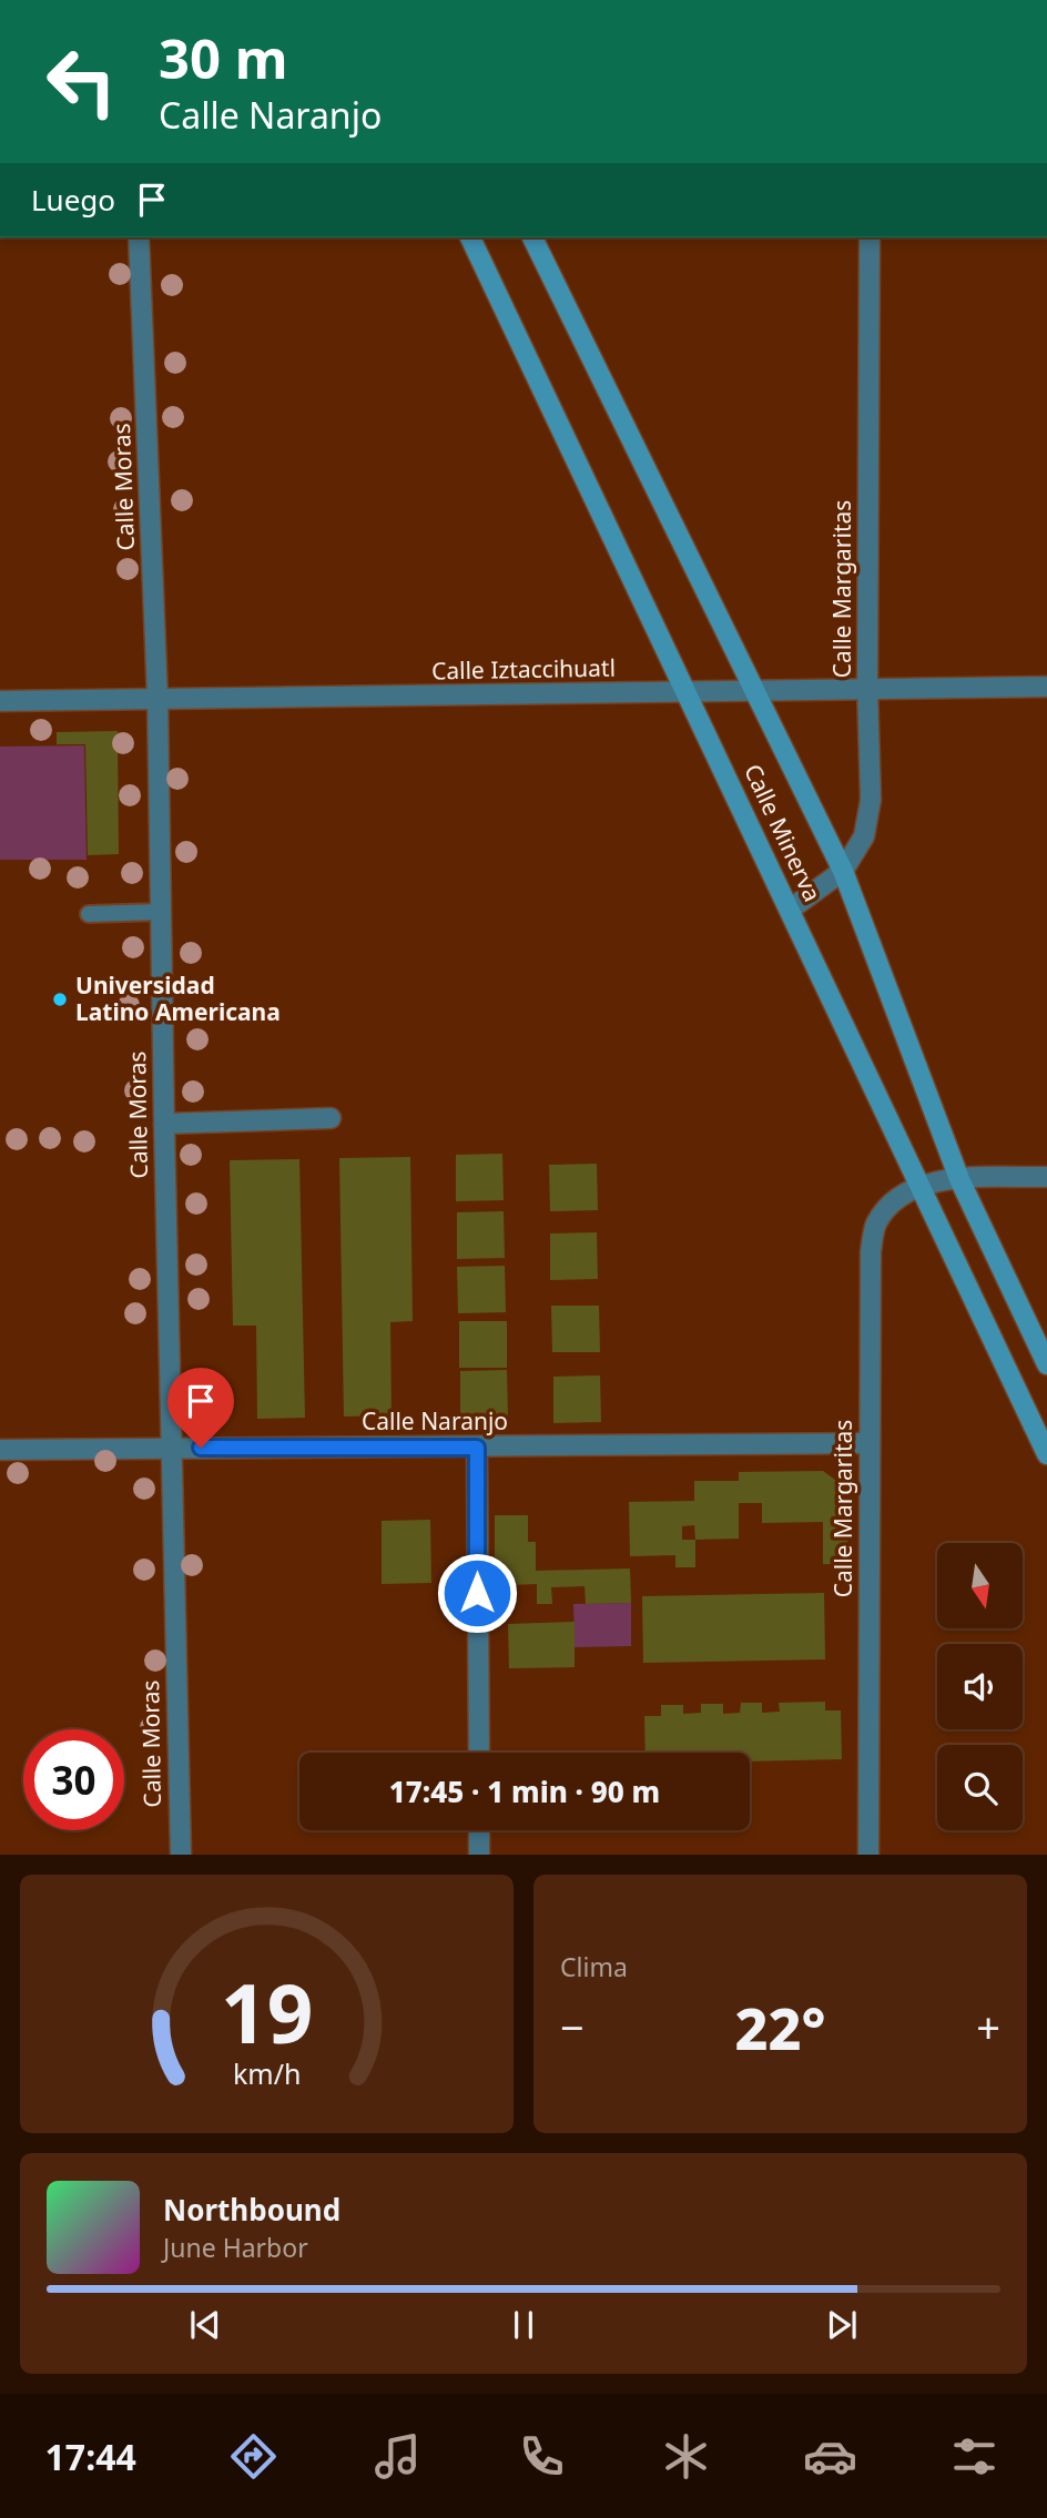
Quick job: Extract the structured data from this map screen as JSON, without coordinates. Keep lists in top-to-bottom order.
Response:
{
  "streets": {
    "street": [
      "Calle Moras",
      "Calle Margaritas",
      "Calle Iztaccihuatl",
      "Calle Minerva",
      "Calle Naranjo"
    ]
  },
  "crossings": [
    ["Calle Moras", "Calle Iztaccihuatl"],
    ["Calle Moras", "Calle Naranjo"],
    ["Calle Margaritas", "Calle Iztaccihuatl"],
    ["Calle Margaritas", "Calle Minerva"],
    ["Calle Margaritas", "Calle Naranjo"],
    ["Calle Iztaccihuatl", "Calle Minerva"]
  ],
  "places": ["Universidad Latino Americana"],
  "north": "bottom",
  "page": {
    "turn": ["30 m", "Calle Naranjo"],
    "then": "Luego",
    "limit": "30",
    "trip": "17:45 · 1 min · 90 m",
    "tile": "Clima",
    "heat": ["−", "22°", "+"],
    "song": ["Northbound", "June Harbor"],
    "tabs": "17:44",
    "gauge": ["19", "km/h"]
  }
}
